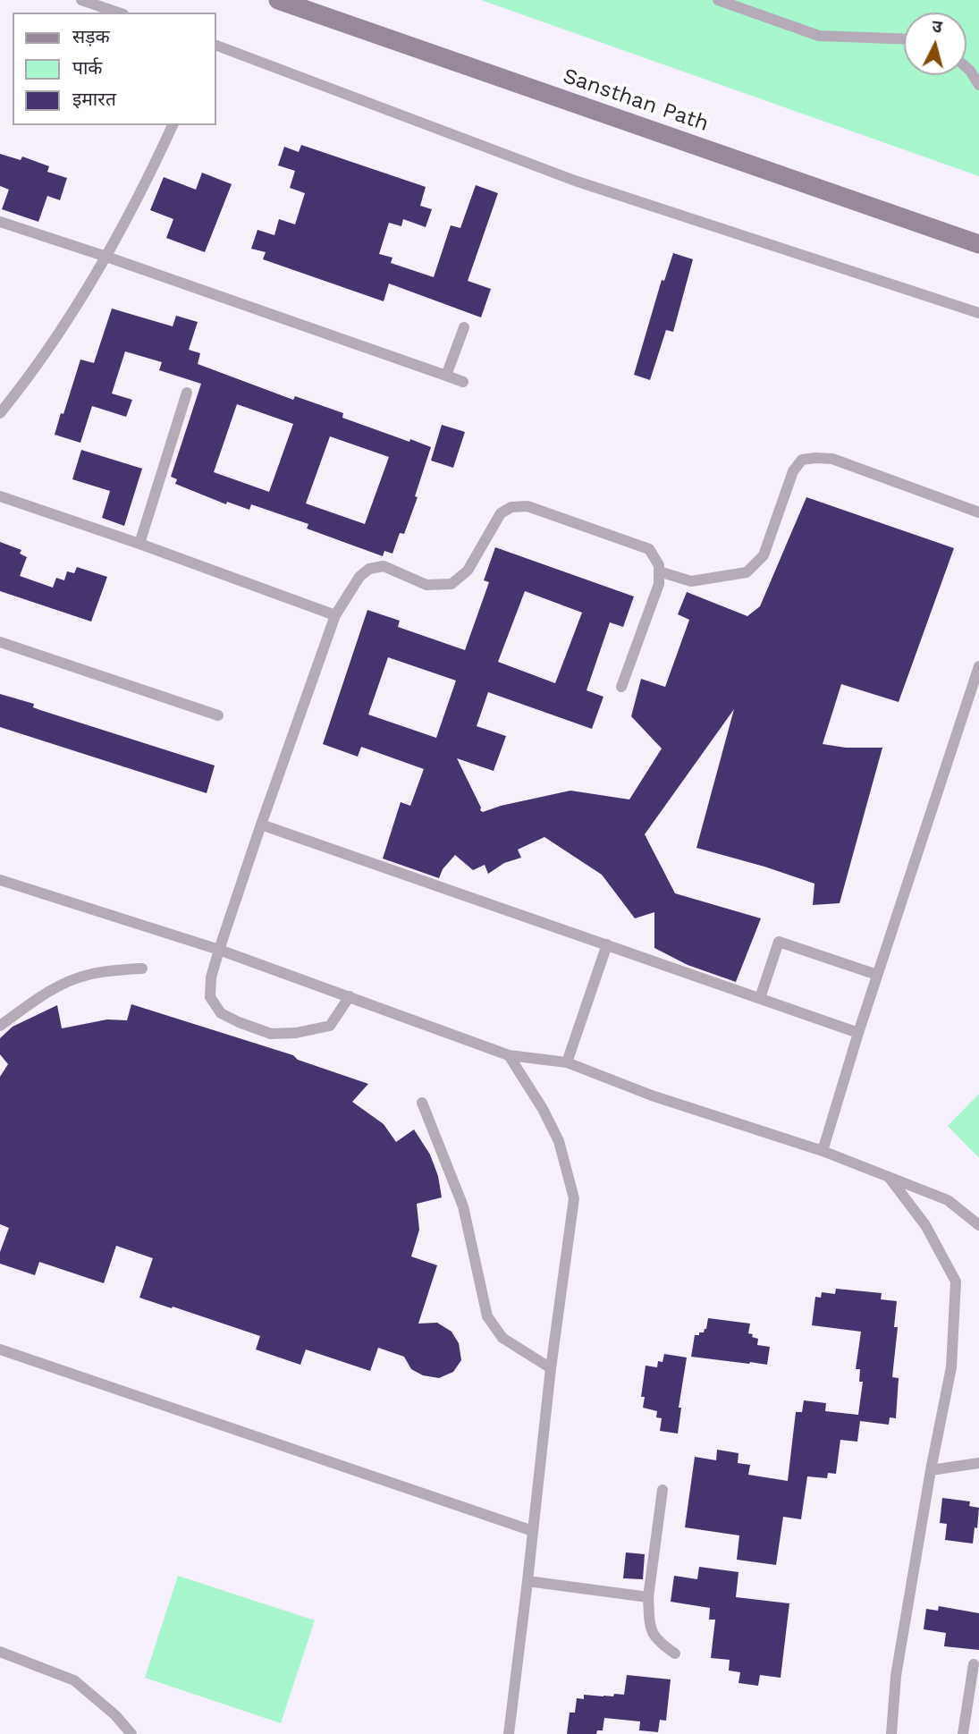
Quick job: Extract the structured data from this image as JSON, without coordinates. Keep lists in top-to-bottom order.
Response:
{
  "streets": {
    "street": ["Sansthan Path"]
  },
  "legend": ["सड़क", "पार्क", "इमारत"],
  "north": "top"
}
